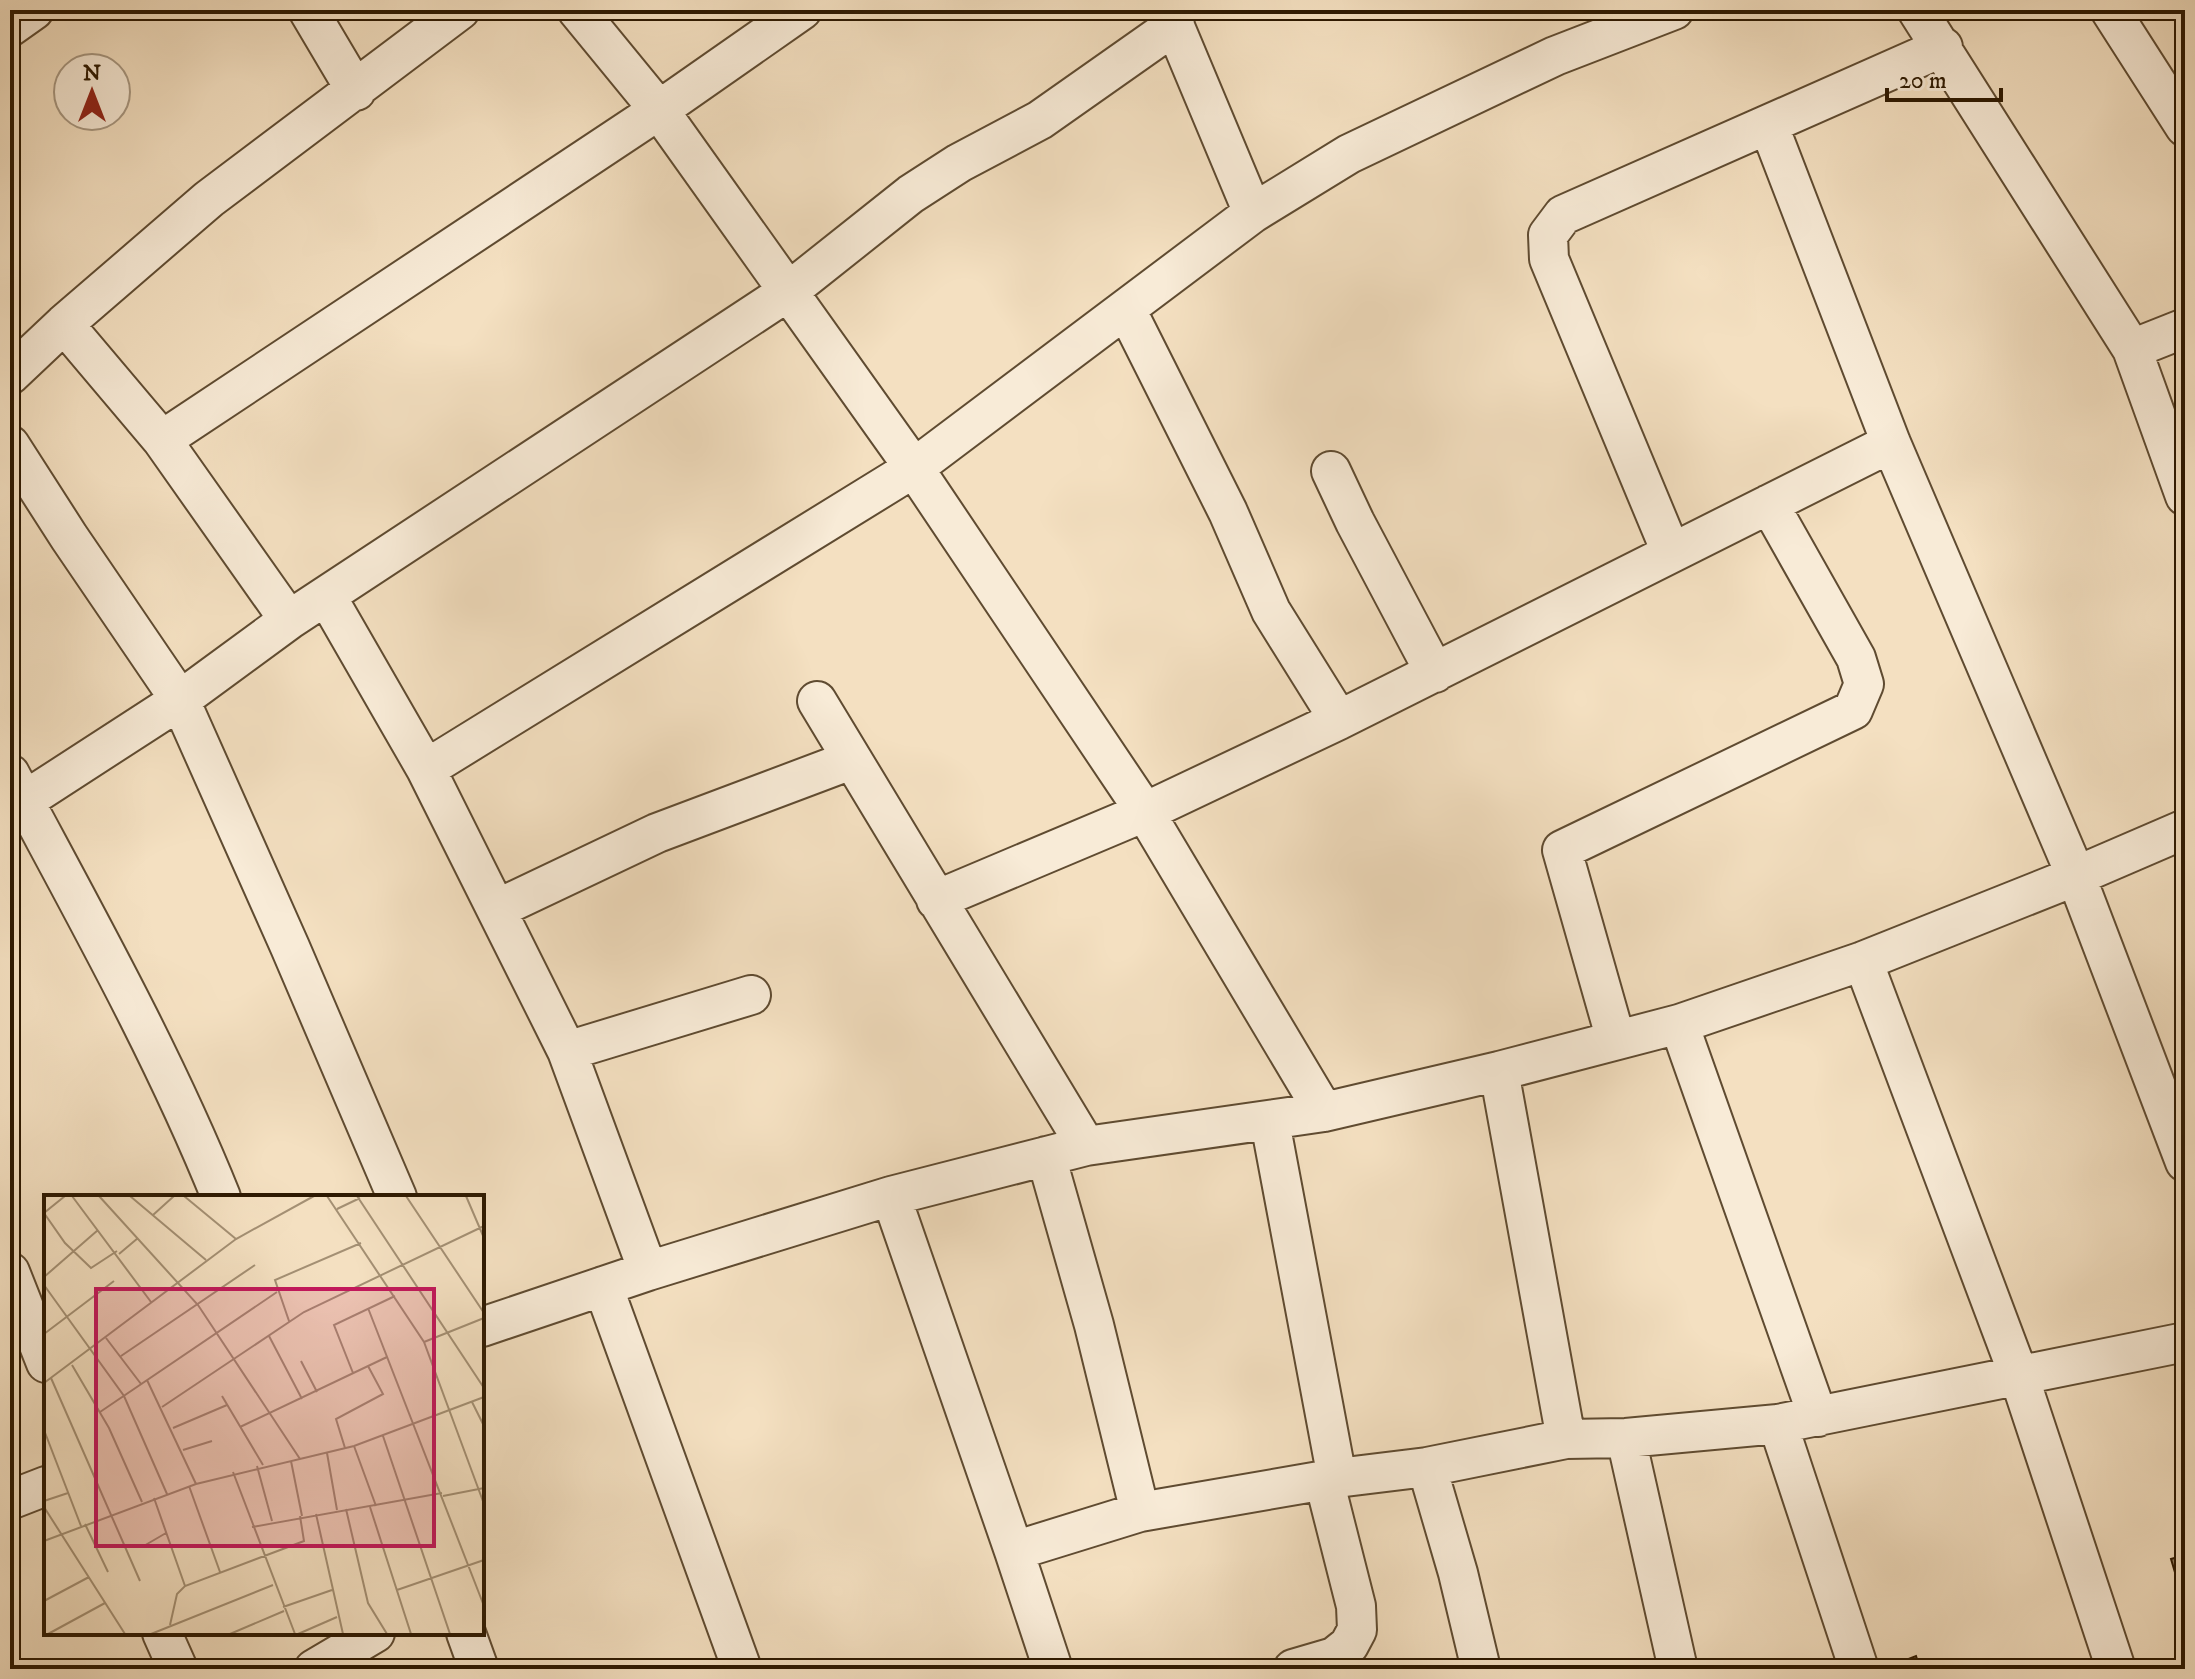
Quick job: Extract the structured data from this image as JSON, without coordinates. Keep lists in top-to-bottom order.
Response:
{
  "scale_bar": "20 m",
  "north": "top"
}
